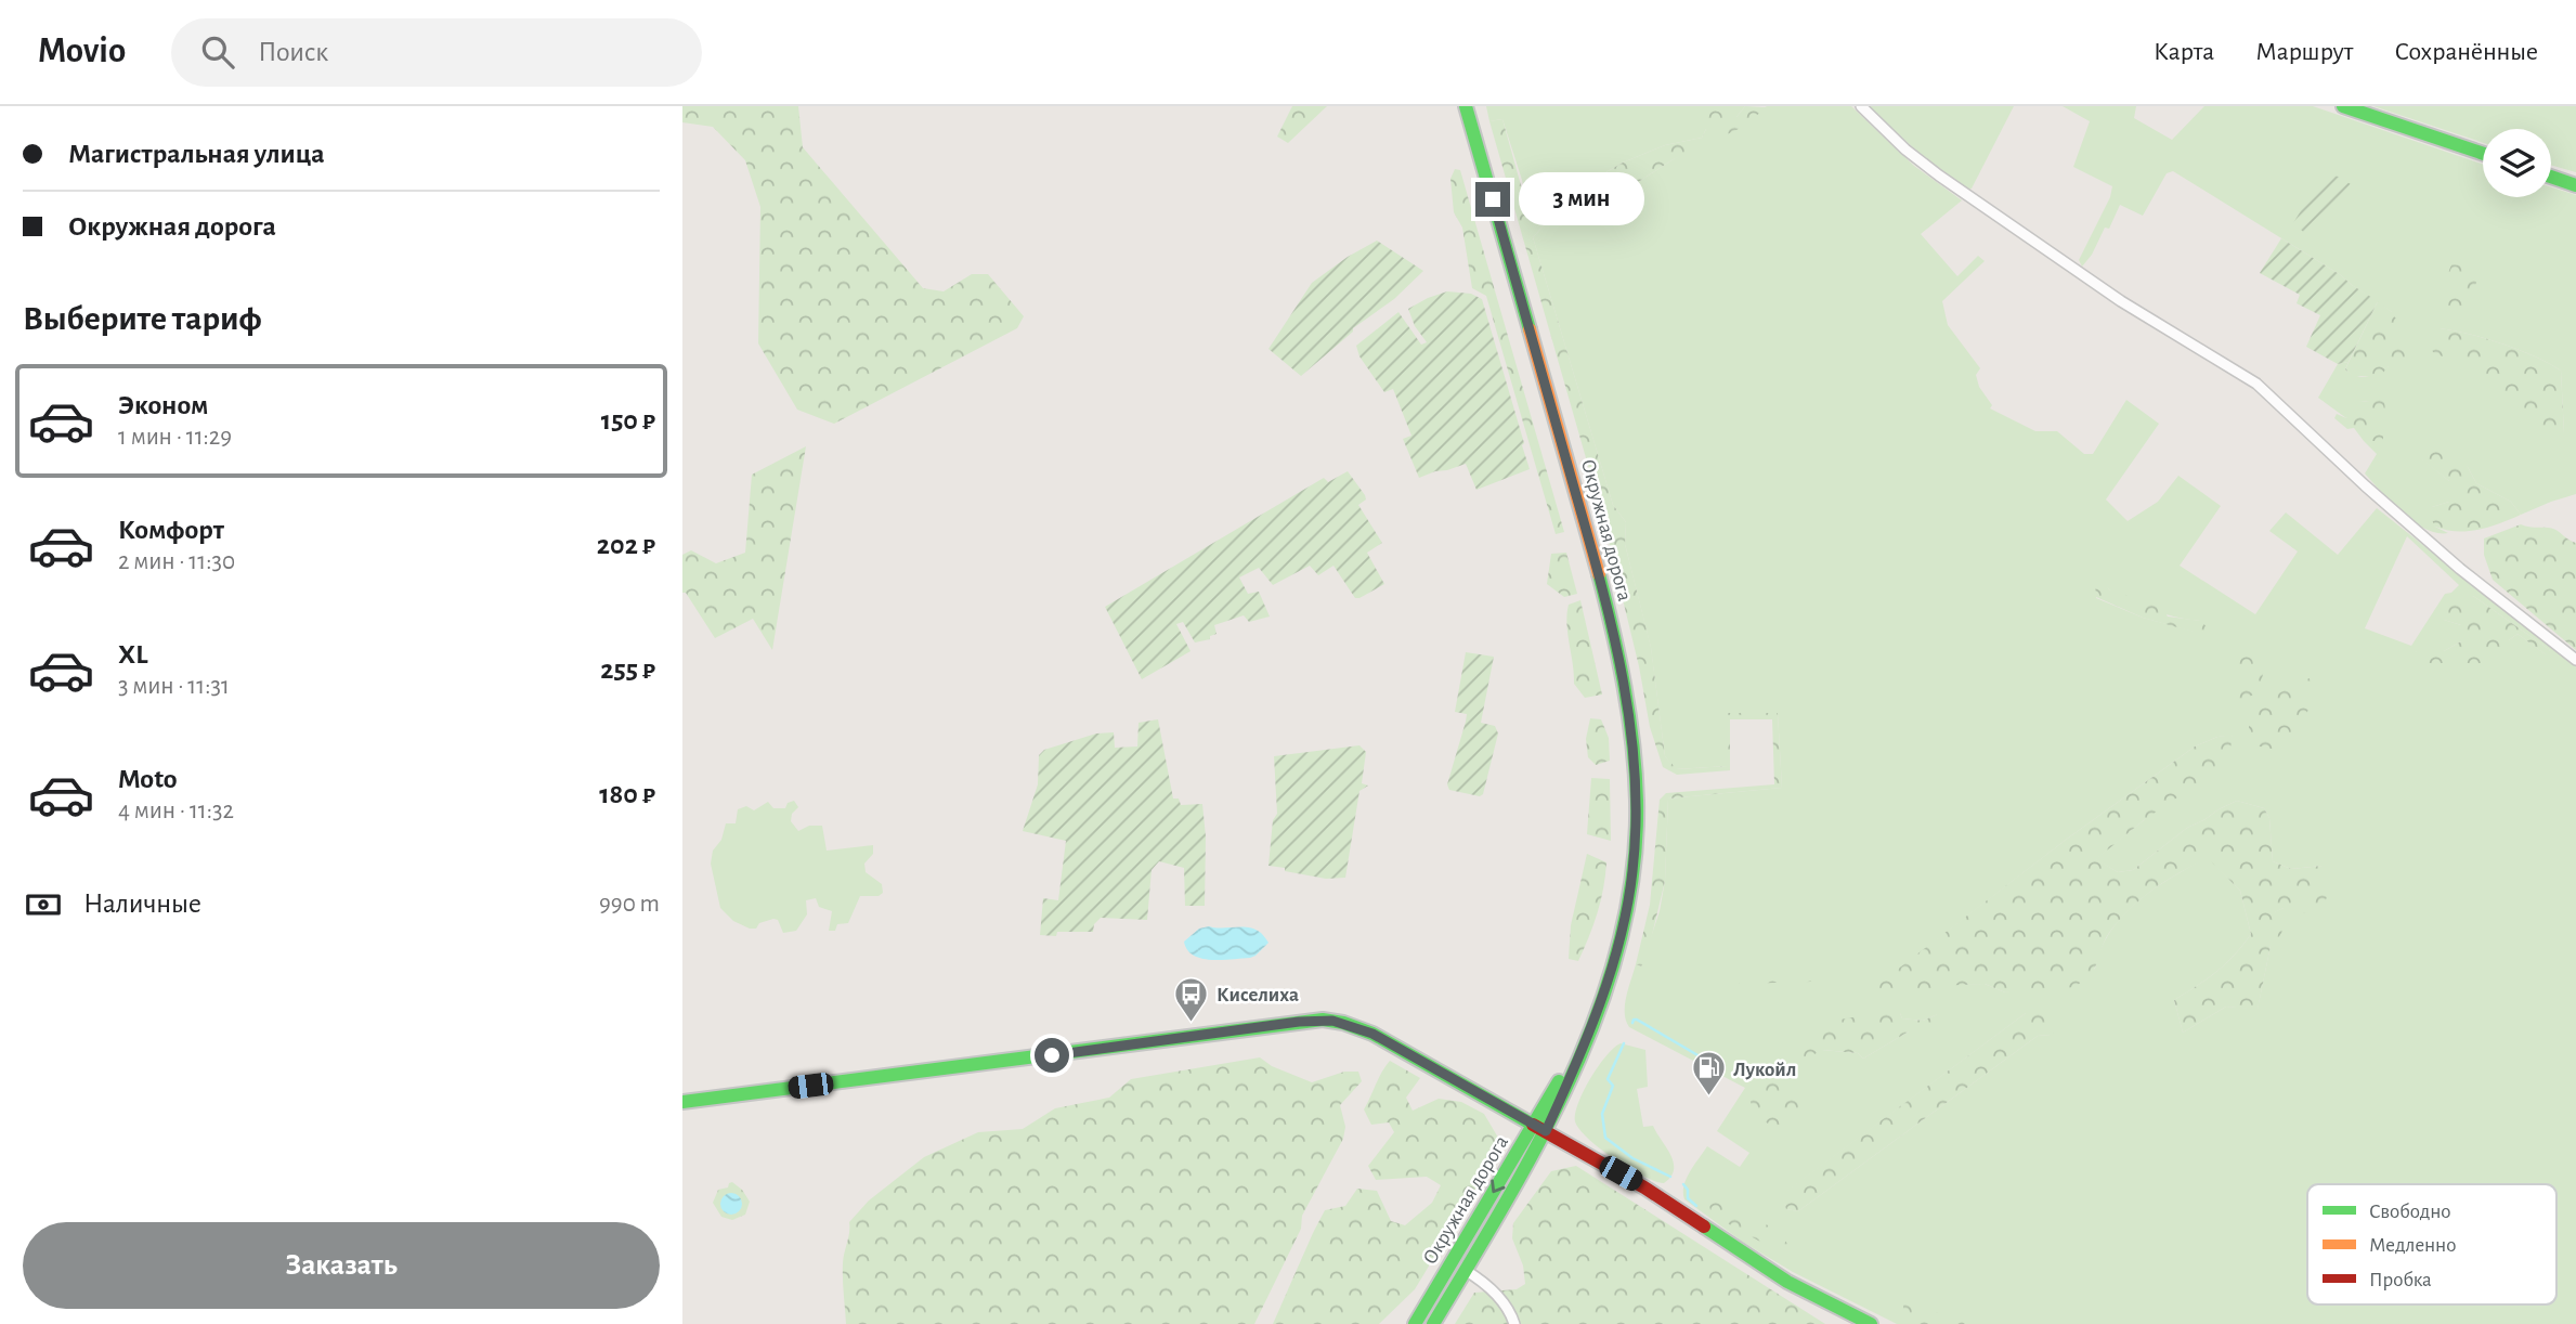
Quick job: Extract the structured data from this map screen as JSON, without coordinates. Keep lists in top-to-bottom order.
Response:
{
  "streets": {
    "main road": ["Окружная дорога"]
  },
  "places": {
    "bus stop": ["Киселиха"],
    "fuel station": ["Лукойл"]
  },
  "legend": ["Свободно", "Медленно", "Пробка"],
  "page": {
    "header": "Movio",
    "search": "Поиск",
    "nav": ["Карта", "Маршрут", "Сохранённые"],
    "banner": ["Магистральная улица", "Окружная дорога"],
    "bubble": "3 мин",
    "heading": "Выберите тариф",
    "list": [
      {
        "name": "Эконом",
        "note": "1 мин · 11:29",
        "value": "150 ₽"
      },
      {
        "name": "Комфорт",
        "note": "2 мин · 11:30",
        "value": "202 ₽"
      },
      {
        "name": "XL",
        "note": "3 мин · 11:31",
        "value": "255 ₽"
      },
      {
        "name": "Moto",
        "note": "4 мин · 11:32",
        "value": "180 ₽"
      }
    ],
    "pay": ["Наличные", "990 m"],
    "buttons": "Заказать"
  }
}
